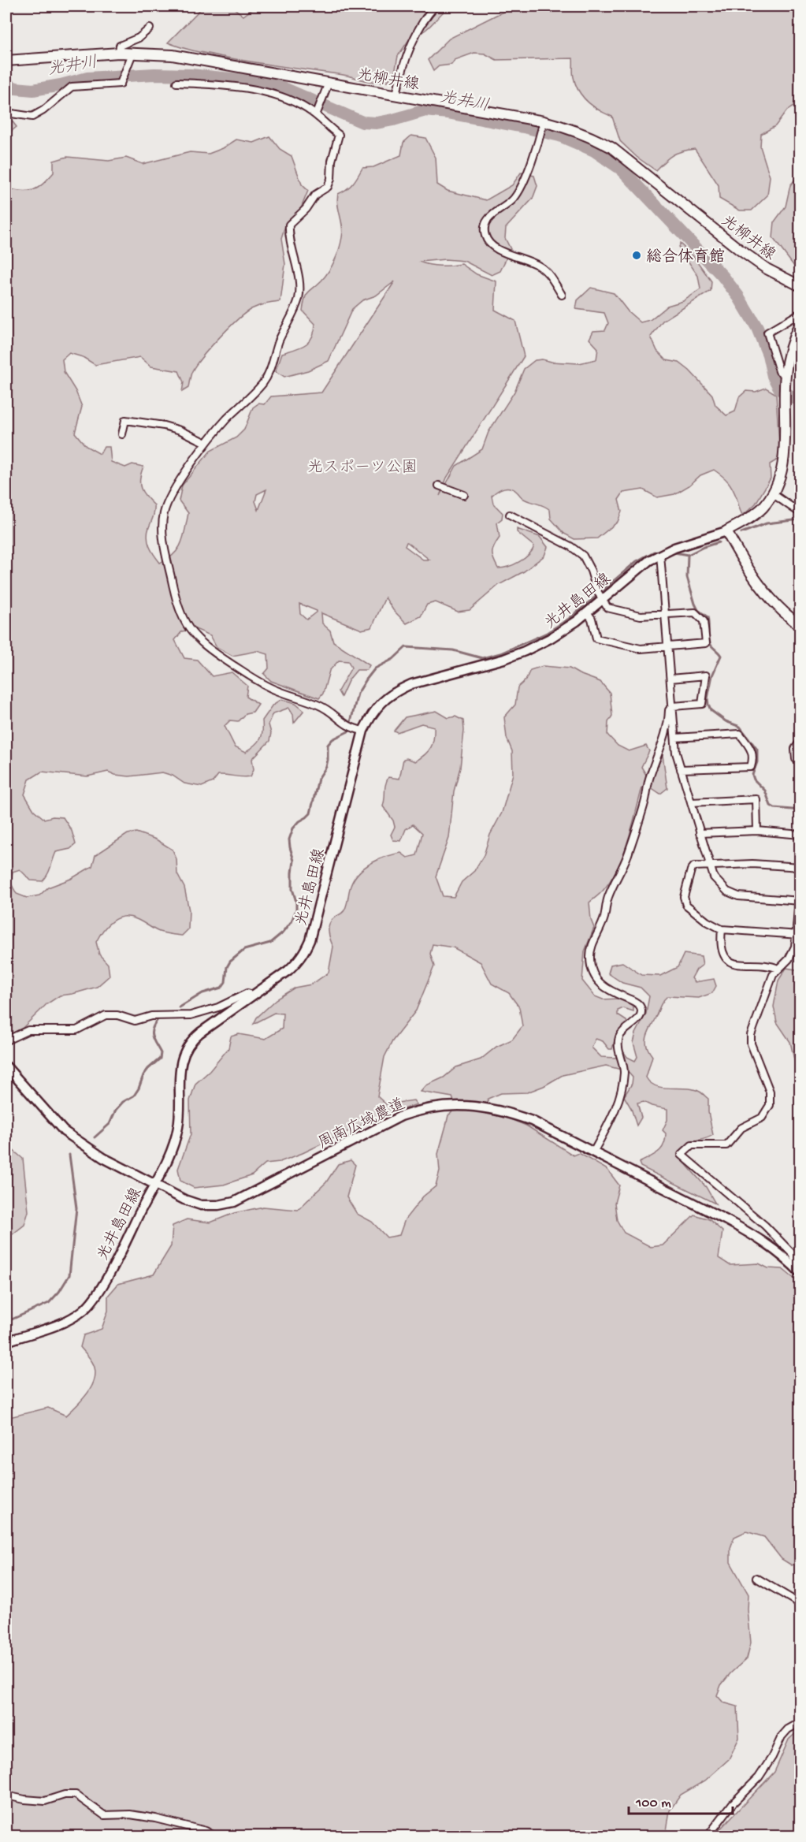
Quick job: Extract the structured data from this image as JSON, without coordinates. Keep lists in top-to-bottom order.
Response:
{
  "streets": {
    "main road": ["光柳井線", "光井島田線", "周南広域農道"]
  },
  "crossings": [
    ["光井島田線", "周南広域農道"]
  ],
  "water": ["光井川"],
  "parks": ["光スポーツ公園"],
  "places": ["総合体育館"],
  "scale_bar": "100 m"
}
